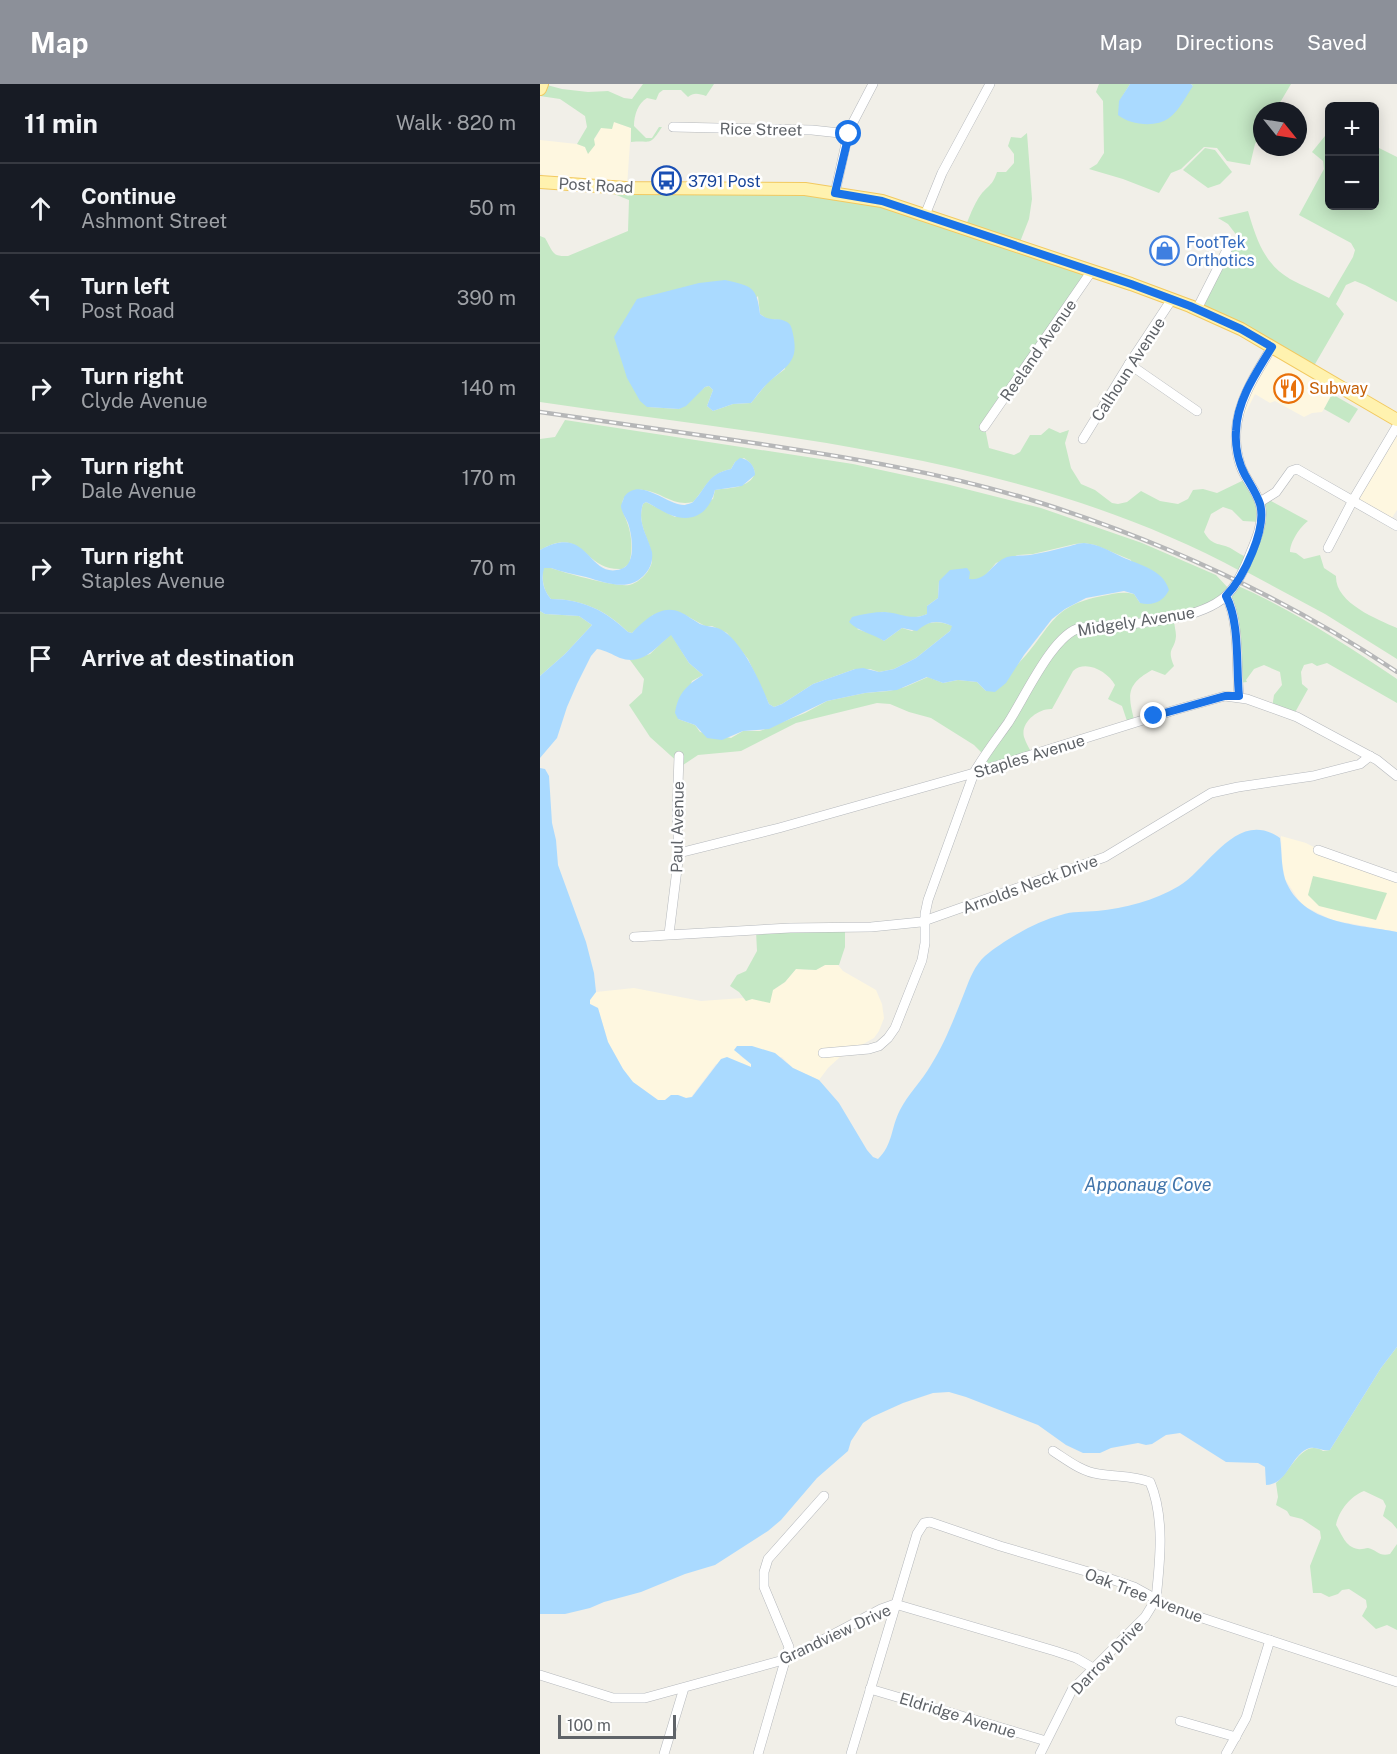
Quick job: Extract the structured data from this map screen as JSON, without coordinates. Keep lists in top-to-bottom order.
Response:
{
  "streets": {
    "main road": ["Post Road"],
    "street": [
      "Rice Street",
      "Reeland Avenue",
      "Calhoun Avenue",
      "Midgely Avenue",
      "Staples Avenue",
      "Paul Avenue",
      "Arnolds Neck Drive",
      "Oak Tree Avenue",
      "Grandview Drive",
      "Darrow Drive",
      "Eldridge Avenue"
    ]
  },
  "crossings": [
    ["Post Road", "Reeland Avenue"],
    ["Post Road", "Calhoun Avenue"],
    ["Midgely Avenue", "Staples Avenue"],
    ["Midgely Avenue", "Arnolds Neck Drive"],
    ["Staples Avenue", "Paul Avenue"],
    ["Staples Avenue", "Arnolds Neck Drive"],
    ["Paul Avenue", "Arnolds Neck Drive"],
    ["Oak Tree Avenue", "Grandview Drive"],
    ["Oak Tree Avenue", "Darrow Drive"],
    ["Grandview Drive", "Darrow Drive"],
    ["Darrow Drive", "Eldridge Avenue"]
  ],
  "water": ["Apponaug Cove"],
  "places": {
    "bus stop": ["3791 Post"],
    "shop": ["FootTek Orthotics"],
    "restaurant": ["Subway"]
  },
  "scale_bar": "100 m",
  "north": "bottom right",
  "page": {
    "header": "Map",
    "nav": ["Map", "Directions", "Saved"],
    "heading": ["11 min", "Walk · 820 m"],
    "map_buttons": ["+", "−"],
    "list": [
      ["Continue", "Ashmont Street", "50 m"],
      ["Turn left", "Post Road", "390 m"],
      ["Turn right", "Clyde Avenue", "140 m"],
      ["Turn right", "Dale Avenue", "170 m"],
      ["Turn right", "Staples Avenue", "70 m"],
      "Arrive at destination"
    ],
    "scale": "100 m"
  }
}
